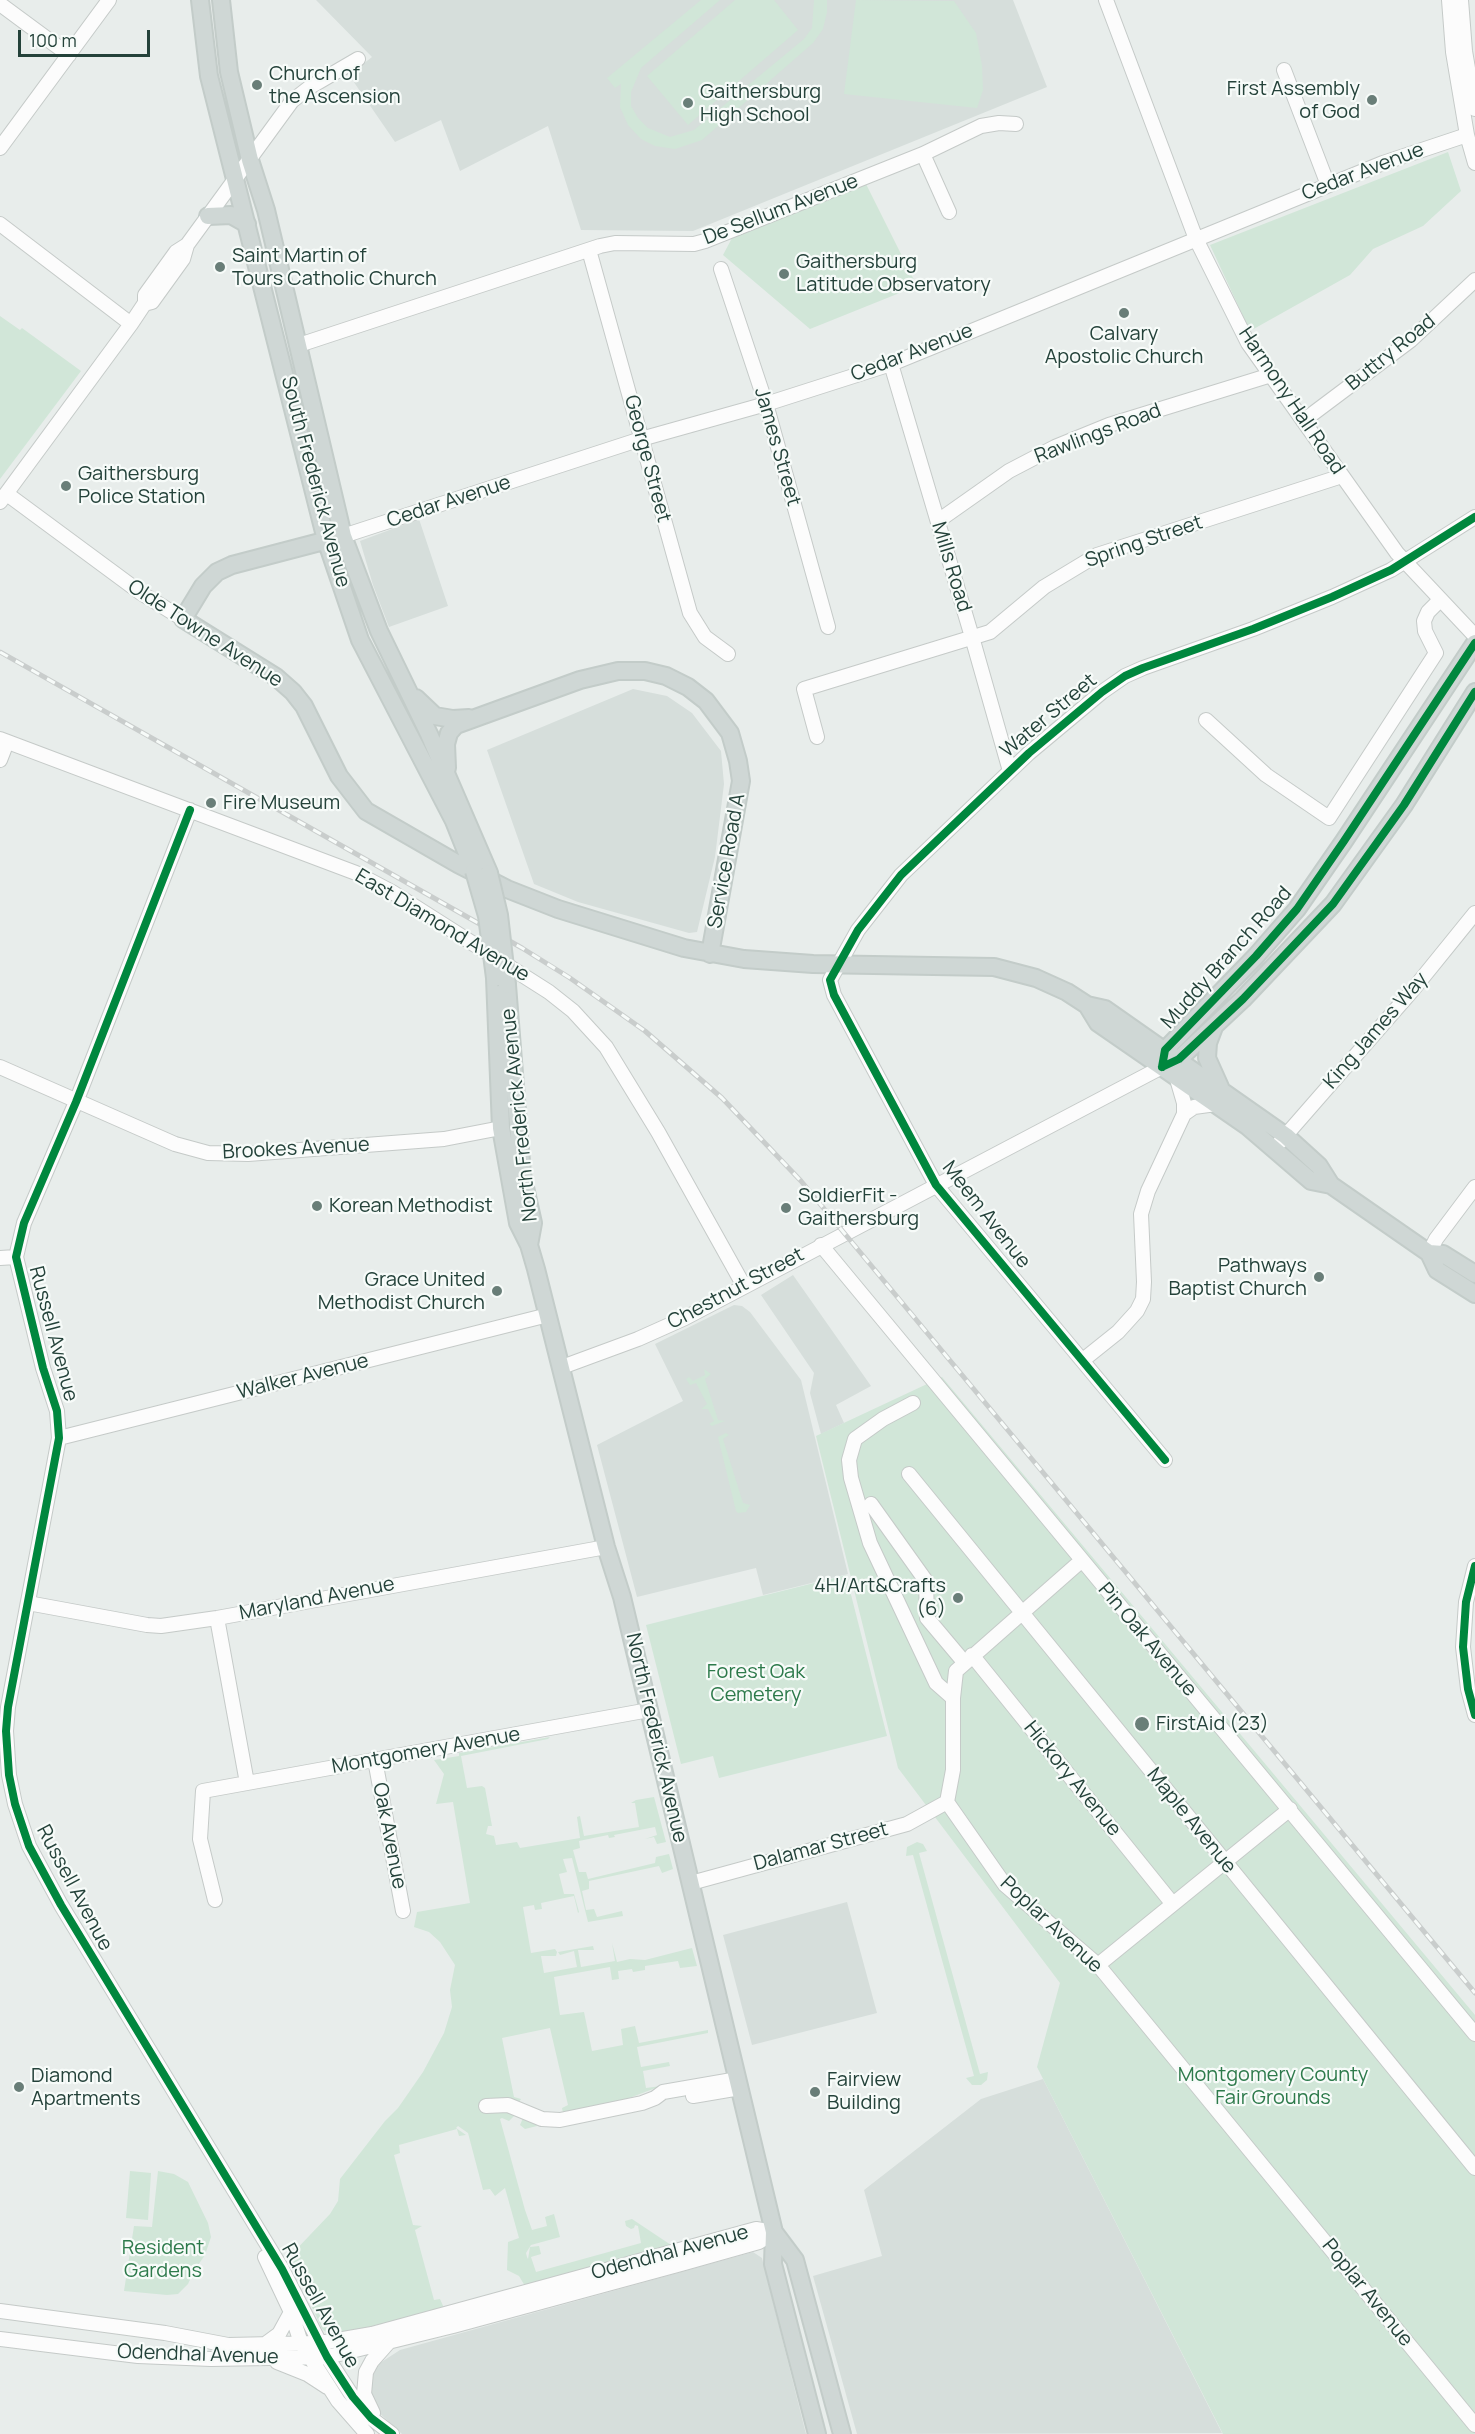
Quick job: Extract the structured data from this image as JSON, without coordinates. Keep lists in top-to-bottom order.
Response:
{
  "streets": {
    "main road": [
      "South Frederick Avenue",
      "Olde Towne Avenue",
      "Service Road A",
      "Muddy Branch Road",
      "North Frederick Avenue"
    ],
    "street": [
      "Cedar Avenue",
      "De Sellum Avenue",
      "Buttry Road",
      "Harmony Hall Road",
      "Rawlings Road",
      "James Street",
      "George Street",
      "Spring Street",
      "Mills Road",
      "Water Street",
      "East Diamond Avenue",
      "King James Way",
      "Brookes Avenue",
      "Meem Avenue",
      "Chestnut Street",
      "Russell Avenue",
      "Walker Avenue",
      "Maryland Avenue",
      "Pin Oak Avenue",
      "Montgomery Avenue",
      "Hickory Avenue",
      "Maple Avenue",
      "Oak Avenue",
      "Dalamar Street",
      "Poplar Avenue",
      "Odendhal Avenue"
    ]
  },
  "crossings": [
    ["Cedar Avenue", "Harmony Hall Road"],
    ["Cedar Avenue", "James Street"],
    ["Cedar Avenue", "George Street"],
    ["Cedar Avenue", "South Frederick Avenue"],
    ["Cedar Avenue", "Mills Road"],
    ["De Sellum Avenue", "George Street"],
    ["De Sellum Avenue", "South Frederick Avenue"],
    ["Buttry Road", "Harmony Hall Road"],
    ["Harmony Hall Road", "Rawlings Road"],
    ["Harmony Hall Road", "Spring Street"],
    ["Harmony Hall Road", "Water Street"],
    ["Rawlings Road", "Mills Road"],
    ["South Frederick Avenue", "North Frederick Avenue"],
    ["Spring Street", "Mills Road"],
    ["Mills Road", "Water Street"],
    ["Olde Towne Avenue", "Water Street"],
    ["Olde Towne Avenue", "Service Road A"],
    ["Olde Towne Avenue", "Meem Avenue"],
    ["Water Street", "Meem Avenue"],
    ["East Diamond Avenue", "Chestnut Street"],
    ["East Diamond Avenue", "Russell Avenue"],
    ["Muddy Branch Road", "Chestnut Street"],
    ["North Frederick Avenue", "Brookes Avenue"],
    ["North Frederick Avenue", "Chestnut Street"],
    ["North Frederick Avenue", "Walker Avenue"],
    ["North Frederick Avenue", "Maryland Avenue"],
    ["North Frederick Avenue", "Montgomery Avenue"],
    ["North Frederick Avenue", "Dalamar Street"],
    ["North Frederick Avenue", "Odendhal Avenue"],
    ["Brookes Avenue", "Russell Avenue"],
    ["Meem Avenue", "Chestnut Street"],
    ["Chestnut Street", "Pin Oak Avenue"],
    ["Russell Avenue", "Walker Avenue"],
    ["Russell Avenue", "Maryland Avenue"],
    ["Russell Avenue", "Odendhal Avenue"],
    ["Montgomery Avenue", "Oak Avenue"],
    ["Dalamar Street", "Poplar Avenue"]
  ],
  "parks": ["Forest Oak Cemetery", "Montgomery County Fair Grounds", "Resident Gardens"],
  "places": [
    "Church of the Ascension",
    "First Assembly of God",
    "Gaithersburg High School",
    "Saint Martin of Tours Catholic Church",
    "Gaithersburg Latitude Observatory",
    "Calvary Apostolic Church",
    "Gaithersburg Police Station",
    "Fire Museum",
    "Korean Methodist",
    "SoldierFit - Gaithersburg",
    "Pathways Baptist Church",
    "Grace United Methodist Church",
    "4H/Art&Crafts (6)",
    "FirstAid (23)",
    "Diamond Apartments",
    "Fairview Building"
  ],
  "scale_bar": "100 m"
}
